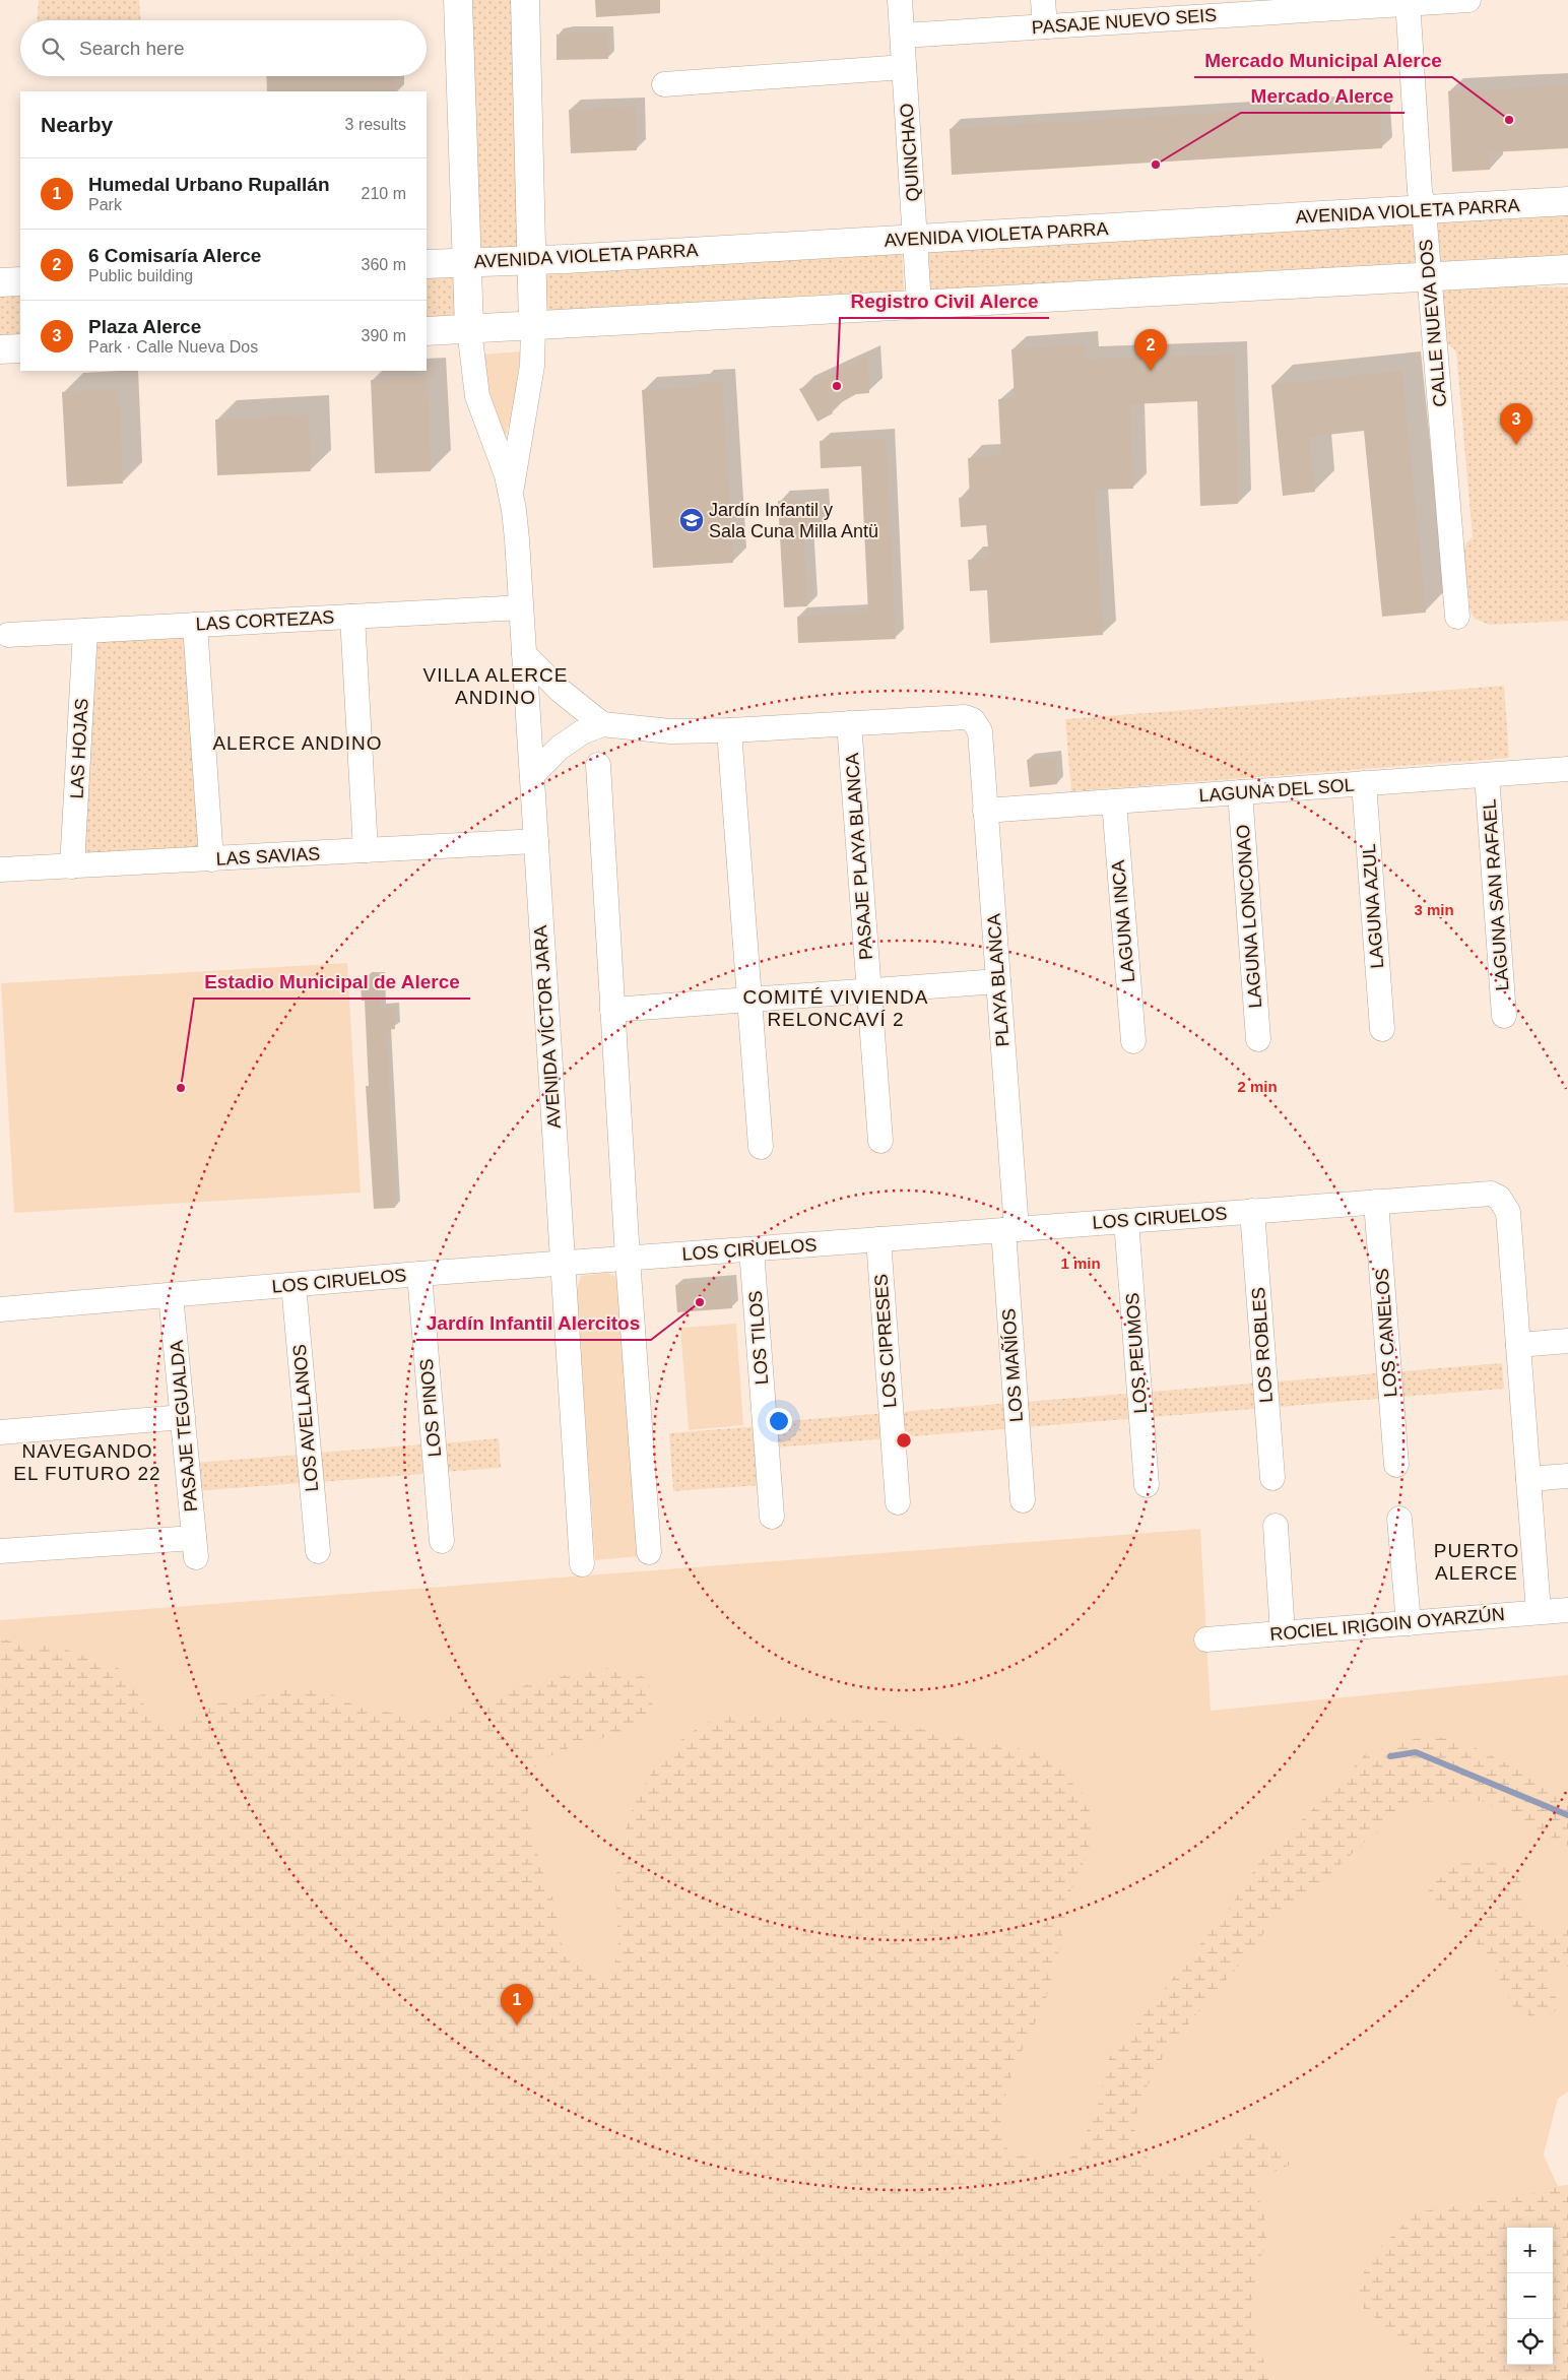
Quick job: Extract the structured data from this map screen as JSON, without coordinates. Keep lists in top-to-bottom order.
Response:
{
  "streets": {
    "main road": ["AVENIDA VIOLETA PARRA"],
    "street": [
      "PASAJE NUEVO SEIS",
      "QUINCHAO",
      "CALLE NUEVA DOS",
      "LAS CORTEZAS",
      "LAS HOJAS",
      "LAGUNA DEL SOL",
      "LAS SAVIAS",
      "PASAJE PLAYA BLANCA",
      "LAGUNA SAN RAFAEL",
      "LAGUNA AZUL",
      "LAGUNA LONCONAO",
      "LAGUNA INCA",
      "PLAYA BLANCA",
      "AVENIDA VÍCTOR JARA",
      "LOS CIRUELOS",
      "LOS CANELOS",
      "LOS TILOS",
      "LOS CIPRESES",
      "LOS ROBLES",
      "LOS PEUMOS",
      "LOS MAÑÍOS",
      "LOS PINOS",
      "LOS AVELLANOS",
      "PASAJE TEGUALDA",
      "ROCIEL IRIGOIN OYARZÚN"
    ]
  },
  "crossings": [
    ["PASAJE NUEVO SEIS", "QUINCHAO"],
    ["PASAJE NUEVO SEIS", "CALLE NUEVA DOS"],
    ["QUINCHAO", "AVENIDA VIOLETA PARRA"],
    ["AVENIDA VIOLETA PARRA", "CALLE NUEVA DOS"],
    ["LAS CORTEZAS", "LAS HOJAS"],
    ["LAS CORTEZAS", "AVENIDA VÍCTOR JARA"],
    ["LAS HOJAS", "LAS SAVIAS"],
    ["LAGUNA DEL SOL", "LAGUNA SAN RAFAEL"],
    ["LAGUNA DEL SOL", "LAGUNA AZUL"],
    ["LAGUNA DEL SOL", "LAGUNA LONCONAO"],
    ["LAGUNA DEL SOL", "LAGUNA INCA"],
    ["LAGUNA DEL SOL", "PLAYA BLANCA"],
    ["LAS SAVIAS", "AVENIDA VÍCTOR JARA"],
    ["PASAJE PLAYA BLANCA", "PLAYA BLANCA"],
    ["PLAYA BLANCA", "LOS CIRUELOS"],
    ["PLAYA BLANCA", "LOS MAÑÍOS"],
    ["AVENIDA VÍCTOR JARA", "LOS CIRUELOS"],
    ["LOS CIRUELOS", "LOS CANELOS"],
    ["LOS CIRUELOS", "LOS TILOS"],
    ["LOS CIRUELOS", "LOS CIPRESES"],
    ["LOS CIRUELOS", "LOS ROBLES"],
    ["LOS CIRUELOS", "LOS PEUMOS"],
    ["LOS CIRUELOS", "LOS MAÑÍOS"],
    ["LOS CIRUELOS", "LOS PINOS"],
    ["LOS CIRUELOS", "LOS AVELLANOS"],
    ["LOS CIRUELOS", "PASAJE TEGUALDA"]
  ],
  "districts": [
    "VILLA ALERCE ANDINO",
    "ALERCE ANDINO",
    "COMITÉ VIVIENDA RELONCAVÍ 2",
    "NAVEGANDO EL FUTURO 22",
    "PUERTO ALERCE"
  ],
  "places": {
    "other": [
      "Mercado Municipal Alerce",
      "Mercado Alerce",
      "Registro Civil Alerce",
      "Estadio Municipal de Alerce",
      "Jardín Infantil Alercitos"
    ],
    "school or university": ["Jardín Infantil y Sala Cuna Milla Antü"]
  },
  "page": {
    "search": "Search here",
    "heading": ["Nearby", "3 results"],
    "list": [
      {
        "mark": "1",
        "name": "Humedal Urbano Rupallán",
        "note": "Park",
        "value": "210 m"
      },
      {
        "mark": "2",
        "name": "6 Comisaría Alerce",
        "note": "Public building",
        "value": "360 m"
      },
      {
        "mark": "3",
        "name": "Plaza Alerce",
        "note": "Park · Calle Nueva Dos",
        "value": "390 m"
      }
    ],
    "pins": ["2", "3", "1"],
    "map_buttons": ["+", "−"]
  },
  "rings": ["3 min", "2 min", "1 min"]
}
